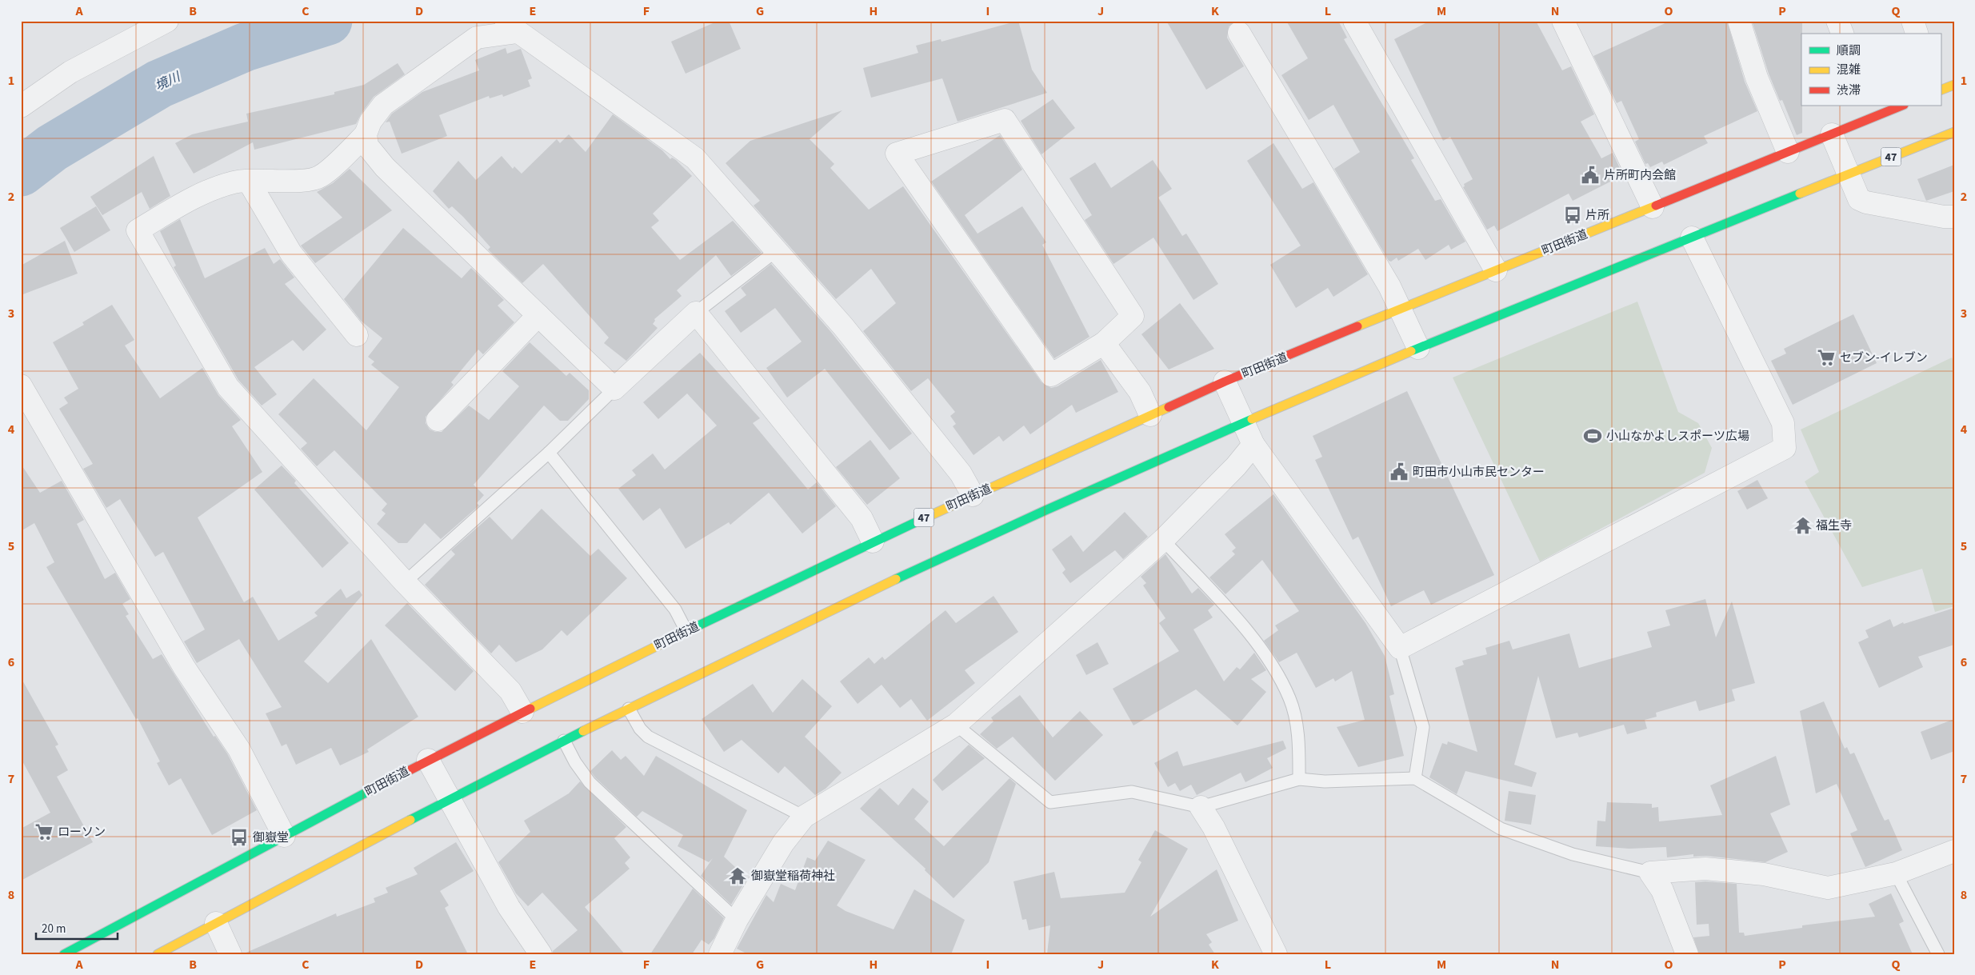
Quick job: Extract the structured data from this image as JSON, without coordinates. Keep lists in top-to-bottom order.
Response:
{
  "streets": {
    "main road": ["47", "町田街道"]
  },
  "water": ["境川"],
  "places": {
    "public building": ["片所町内会館", "町田市小山市民センター"],
    "bus stop": ["片所", "御嶽堂"],
    "supermarket": ["セブン-イレブン", "ローソン"],
    "sports": ["小山なかよしスポーツ広場"],
    "temple": ["福生寺", "御嶽堂稲荷神社"]
  },
  "legend": ["順調", "混雑", "渋滞"],
  "scale_bar": "20 m",
  "grid": {
    "columns": [
      "A",
      "B",
      "C",
      "D",
      "E",
      "F",
      "G",
      "H",
      "I",
      "J",
      "K",
      "L",
      "M",
      "N",
      "O",
      "P",
      "Q"
    ],
    "rows": [
      "1",
      "2",
      "3",
      "4",
      "5",
      "6",
      "7",
      "8"
    ]
  }
}
